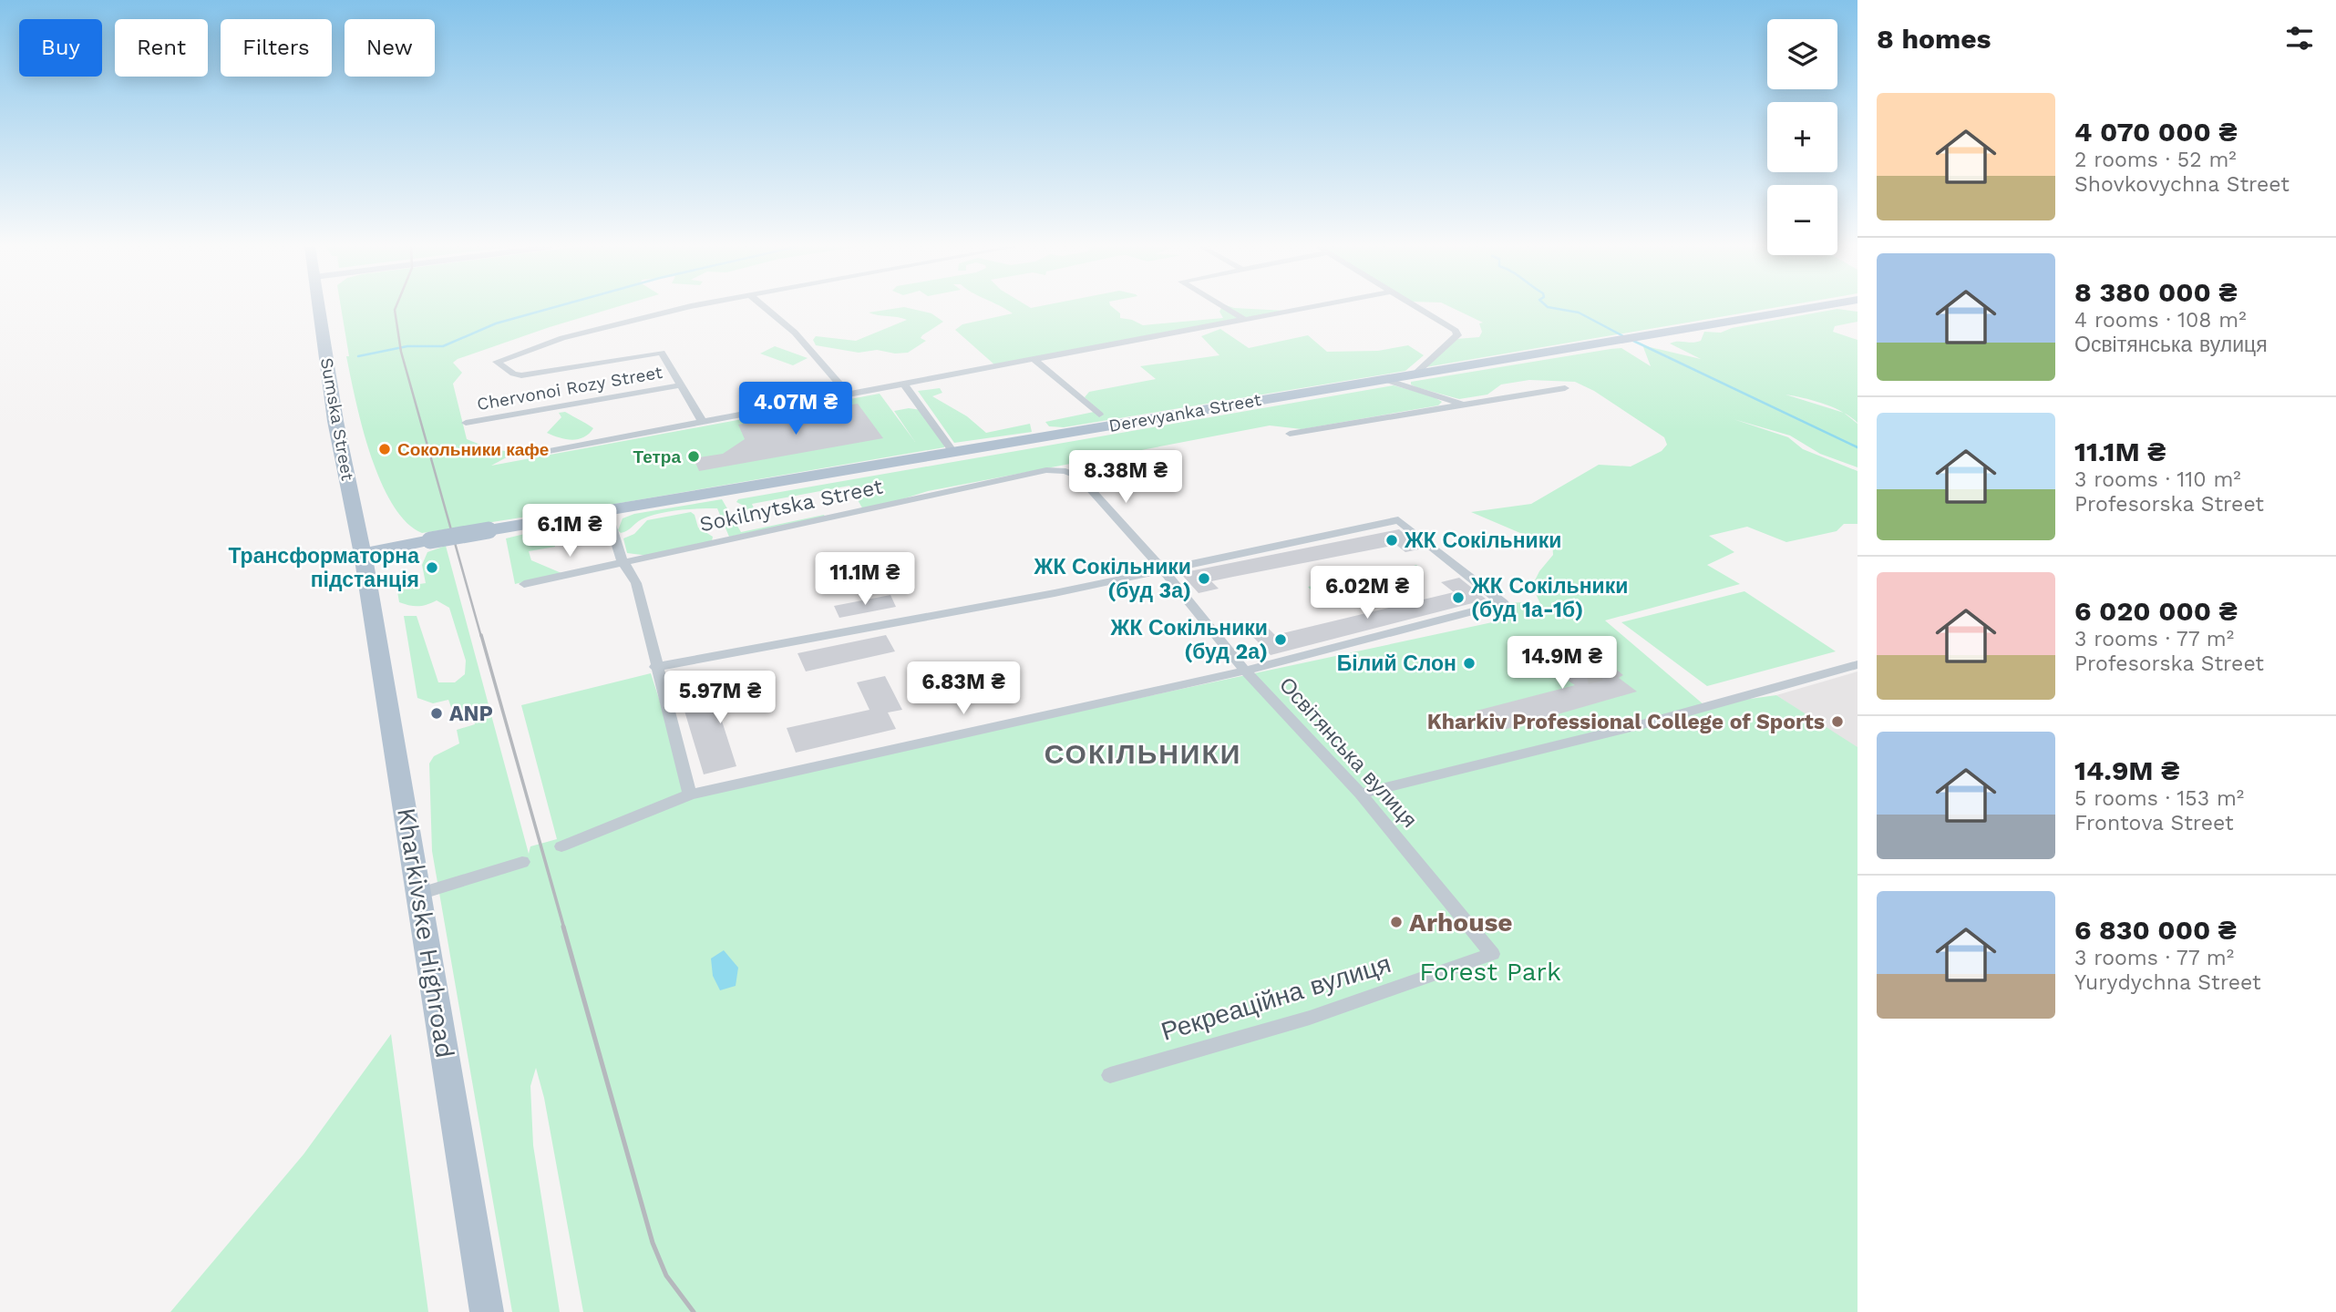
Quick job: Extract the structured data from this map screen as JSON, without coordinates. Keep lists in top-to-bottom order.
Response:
{
  "streets": {
    "main road": ["Derevyanka Street", "Sumska Street", "Kharkivske Highroad"],
    "street": [
      "Chervonoi Rozy Street",
      "Sokilnytska Street",
      "Освітянська вулиця",
      "Рекреаційна вулиця"
    ]
  },
  "crossings": [
    ["Derevyanka Street", "Sumska Street"],
    ["Derevyanka Street", "Kharkivske Highroad"],
    ["Sumska Street", "Kharkivske Highroad"],
    ["Sokilnytska Street", "Освітянська вулиця"],
    ["Освітянська вулиця", "Рекреаційна вулиця"]
  ],
  "districts": ["СОКІЛЬНИКИ"],
  "parks": ["Forest Park"],
  "places": [
    "Сокольники кафе",
    "Тетра",
    "ЖК Сокільники",
    "Трансформаторна підстанція",
    "ЖК Сокільники (буд 3а)",
    "ЖК Сокільники (буд 1а-1б)",
    "ЖК Сокільники (буд 2а)",
    "Білий Слон",
    "ANP",
    "Kharkiv Professional College of Sports",
    "Arhouse"
  ],
  "page": {
    "heading": "8 homes",
    "map_buttons": ["+", "−"],
    "chip": [
      "Buy",
      "Rent",
      "Filters",
      "New"
    ],
    "list": [
      {
        "name": "4 070 000 ₴",
        "note": "2 rooms · 52 m² · Shovkovychna Street"
      },
      {
        "name": "8 380 000 ₴",
        "note": "4 rooms · 108 m² · Освітянська вулиця"
      },
      {
        "name": "11.1M ₴",
        "note": "3 rooms · 110 m² · Profesorska Street"
      },
      {
        "name": "6 020 000 ₴",
        "note": "3 rooms · 77 m² · Profesorska Street"
      },
      {
        "name": "14.9M ₴",
        "note": "5 rooms · 153 m² · Frontova Street"
      },
      {
        "name": "6 830 000 ₴",
        "note": "3 rooms · 77 m² · Yurydychna Street"
      }
    ],
    "price": [
      "4.07M ₴",
      "8.38M ₴",
      "6.1M ₴",
      "11.1M ₴",
      "6.02M ₴",
      "14.9M ₴",
      "6.83M ₴",
      "5.97M ₴"
    ]
  }
}
